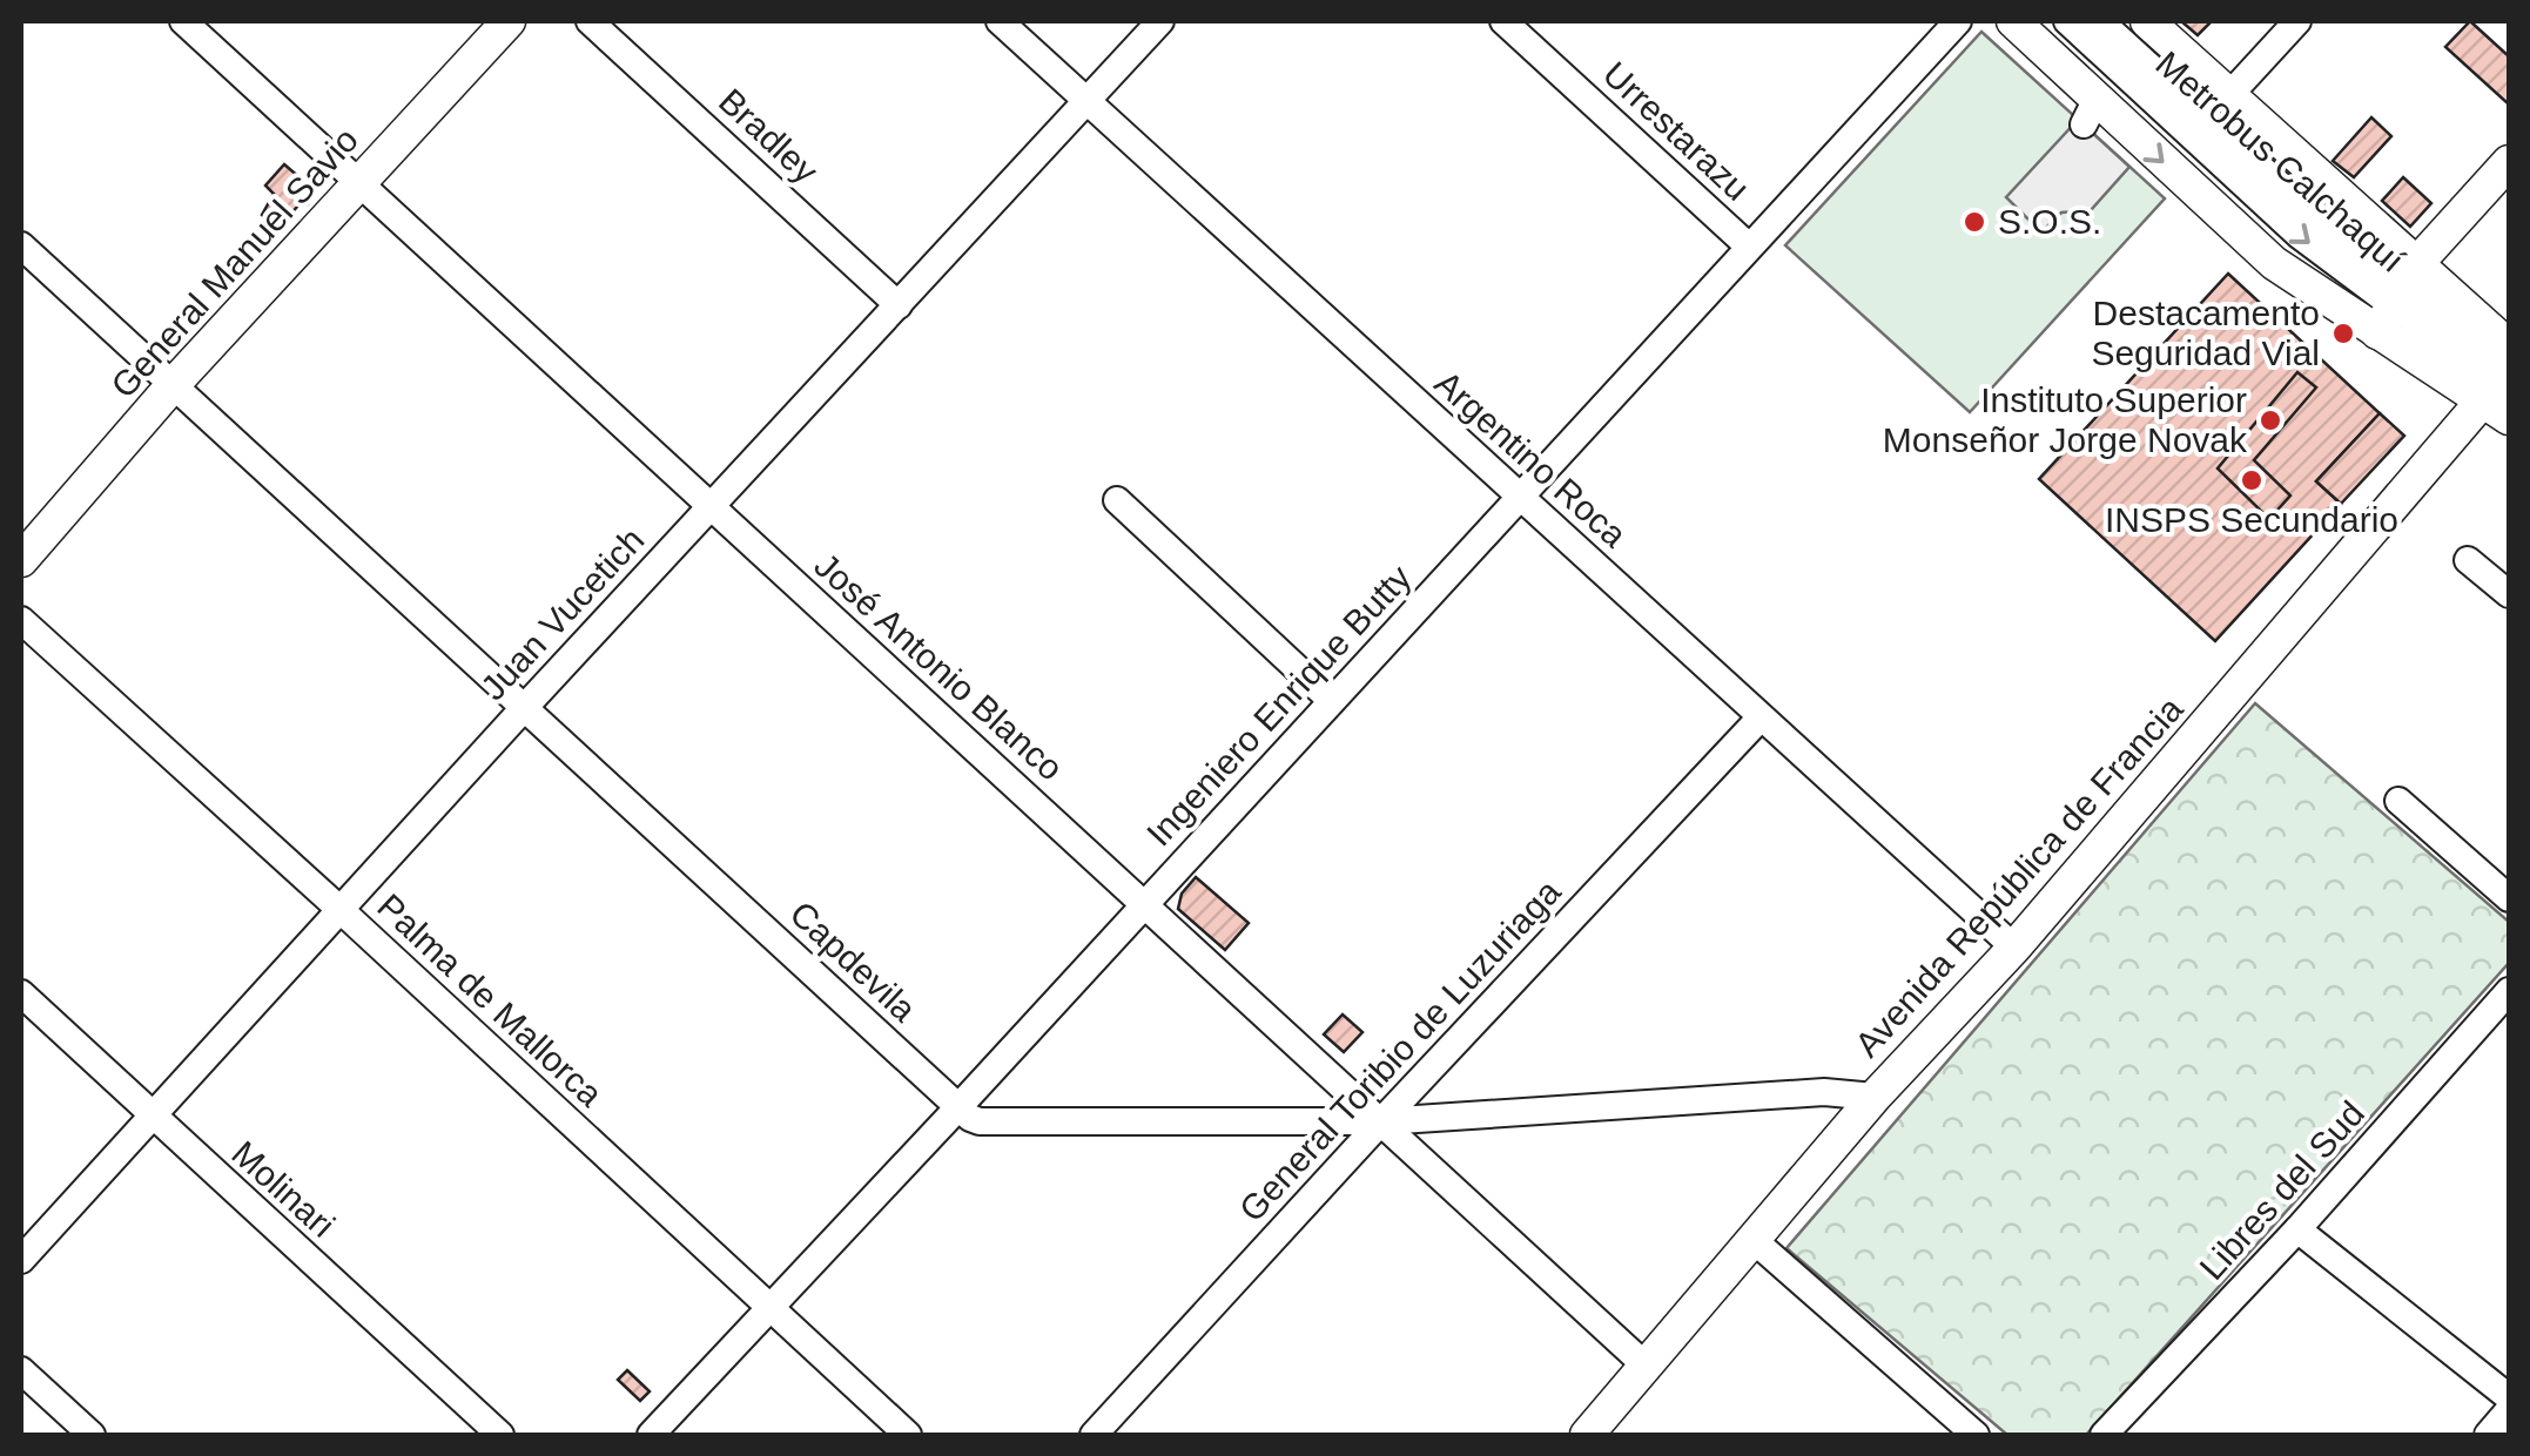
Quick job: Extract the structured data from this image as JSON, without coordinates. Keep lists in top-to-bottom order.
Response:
{
  "streets": {
    "main road": ["General Manuel Savio", "Avenida República de Francia"],
    "street": [
      "Urrestarazu",
      "Bradley",
      "Metrobus Calchaquí",
      "Argentino Roca",
      "Juan Vucetich",
      "José Antonio Blanco",
      "Ingeniero Enrique Butty",
      "Capdevila",
      "Palma de Mallorca",
      "General Toribio de Luzuriaga",
      "Molinari",
      "Libres del Sud"
    ]
  },
  "crossings": [
    ["Urrestarazu", "Ingeniero Enrique Butty"],
    ["Bradley", "Juan Vucetich"],
    ["Metrobus Calchaquí", "Avenida República de Francia"],
    ["General Manuel Savio", "José Antonio Blanco"],
    ["General Manuel Savio", "Capdevila"],
    ["Argentino Roca", "Juan Vucetich"],
    ["Argentino Roca", "Ingeniero Enrique Butty"],
    ["Argentino Roca", "Avenida República de Francia"],
    ["Argentino Roca", "General Toribio de Luzuriaga"],
    ["Juan Vucetich", "José Antonio Blanco"],
    ["Juan Vucetich", "Capdevila"],
    ["Juan Vucetich", "Palma de Mallorca"],
    ["Juan Vucetich", "Molinari"],
    ["José Antonio Blanco", "Ingeniero Enrique Butty"],
    ["José Antonio Blanco", "Avenida República de Francia"],
    ["José Antonio Blanco", "Capdevila"],
    ["José Antonio Blanco", "General Toribio de Luzuriaga"],
    ["Ingeniero Enrique Butty", "Capdevila"],
    ["Ingeniero Enrique Butty", "Palma de Mallorca"],
    ["Avenida República de Francia", "Capdevila"],
    ["Capdevila", "General Toribio de Luzuriaga"]
  ],
  "places": [
    "S.O.S.",
    "Destacamento Seguridad Vial",
    "Instituto Superior Monseñor Jorge Novak",
    "INSPS Secundario"
  ]
}
